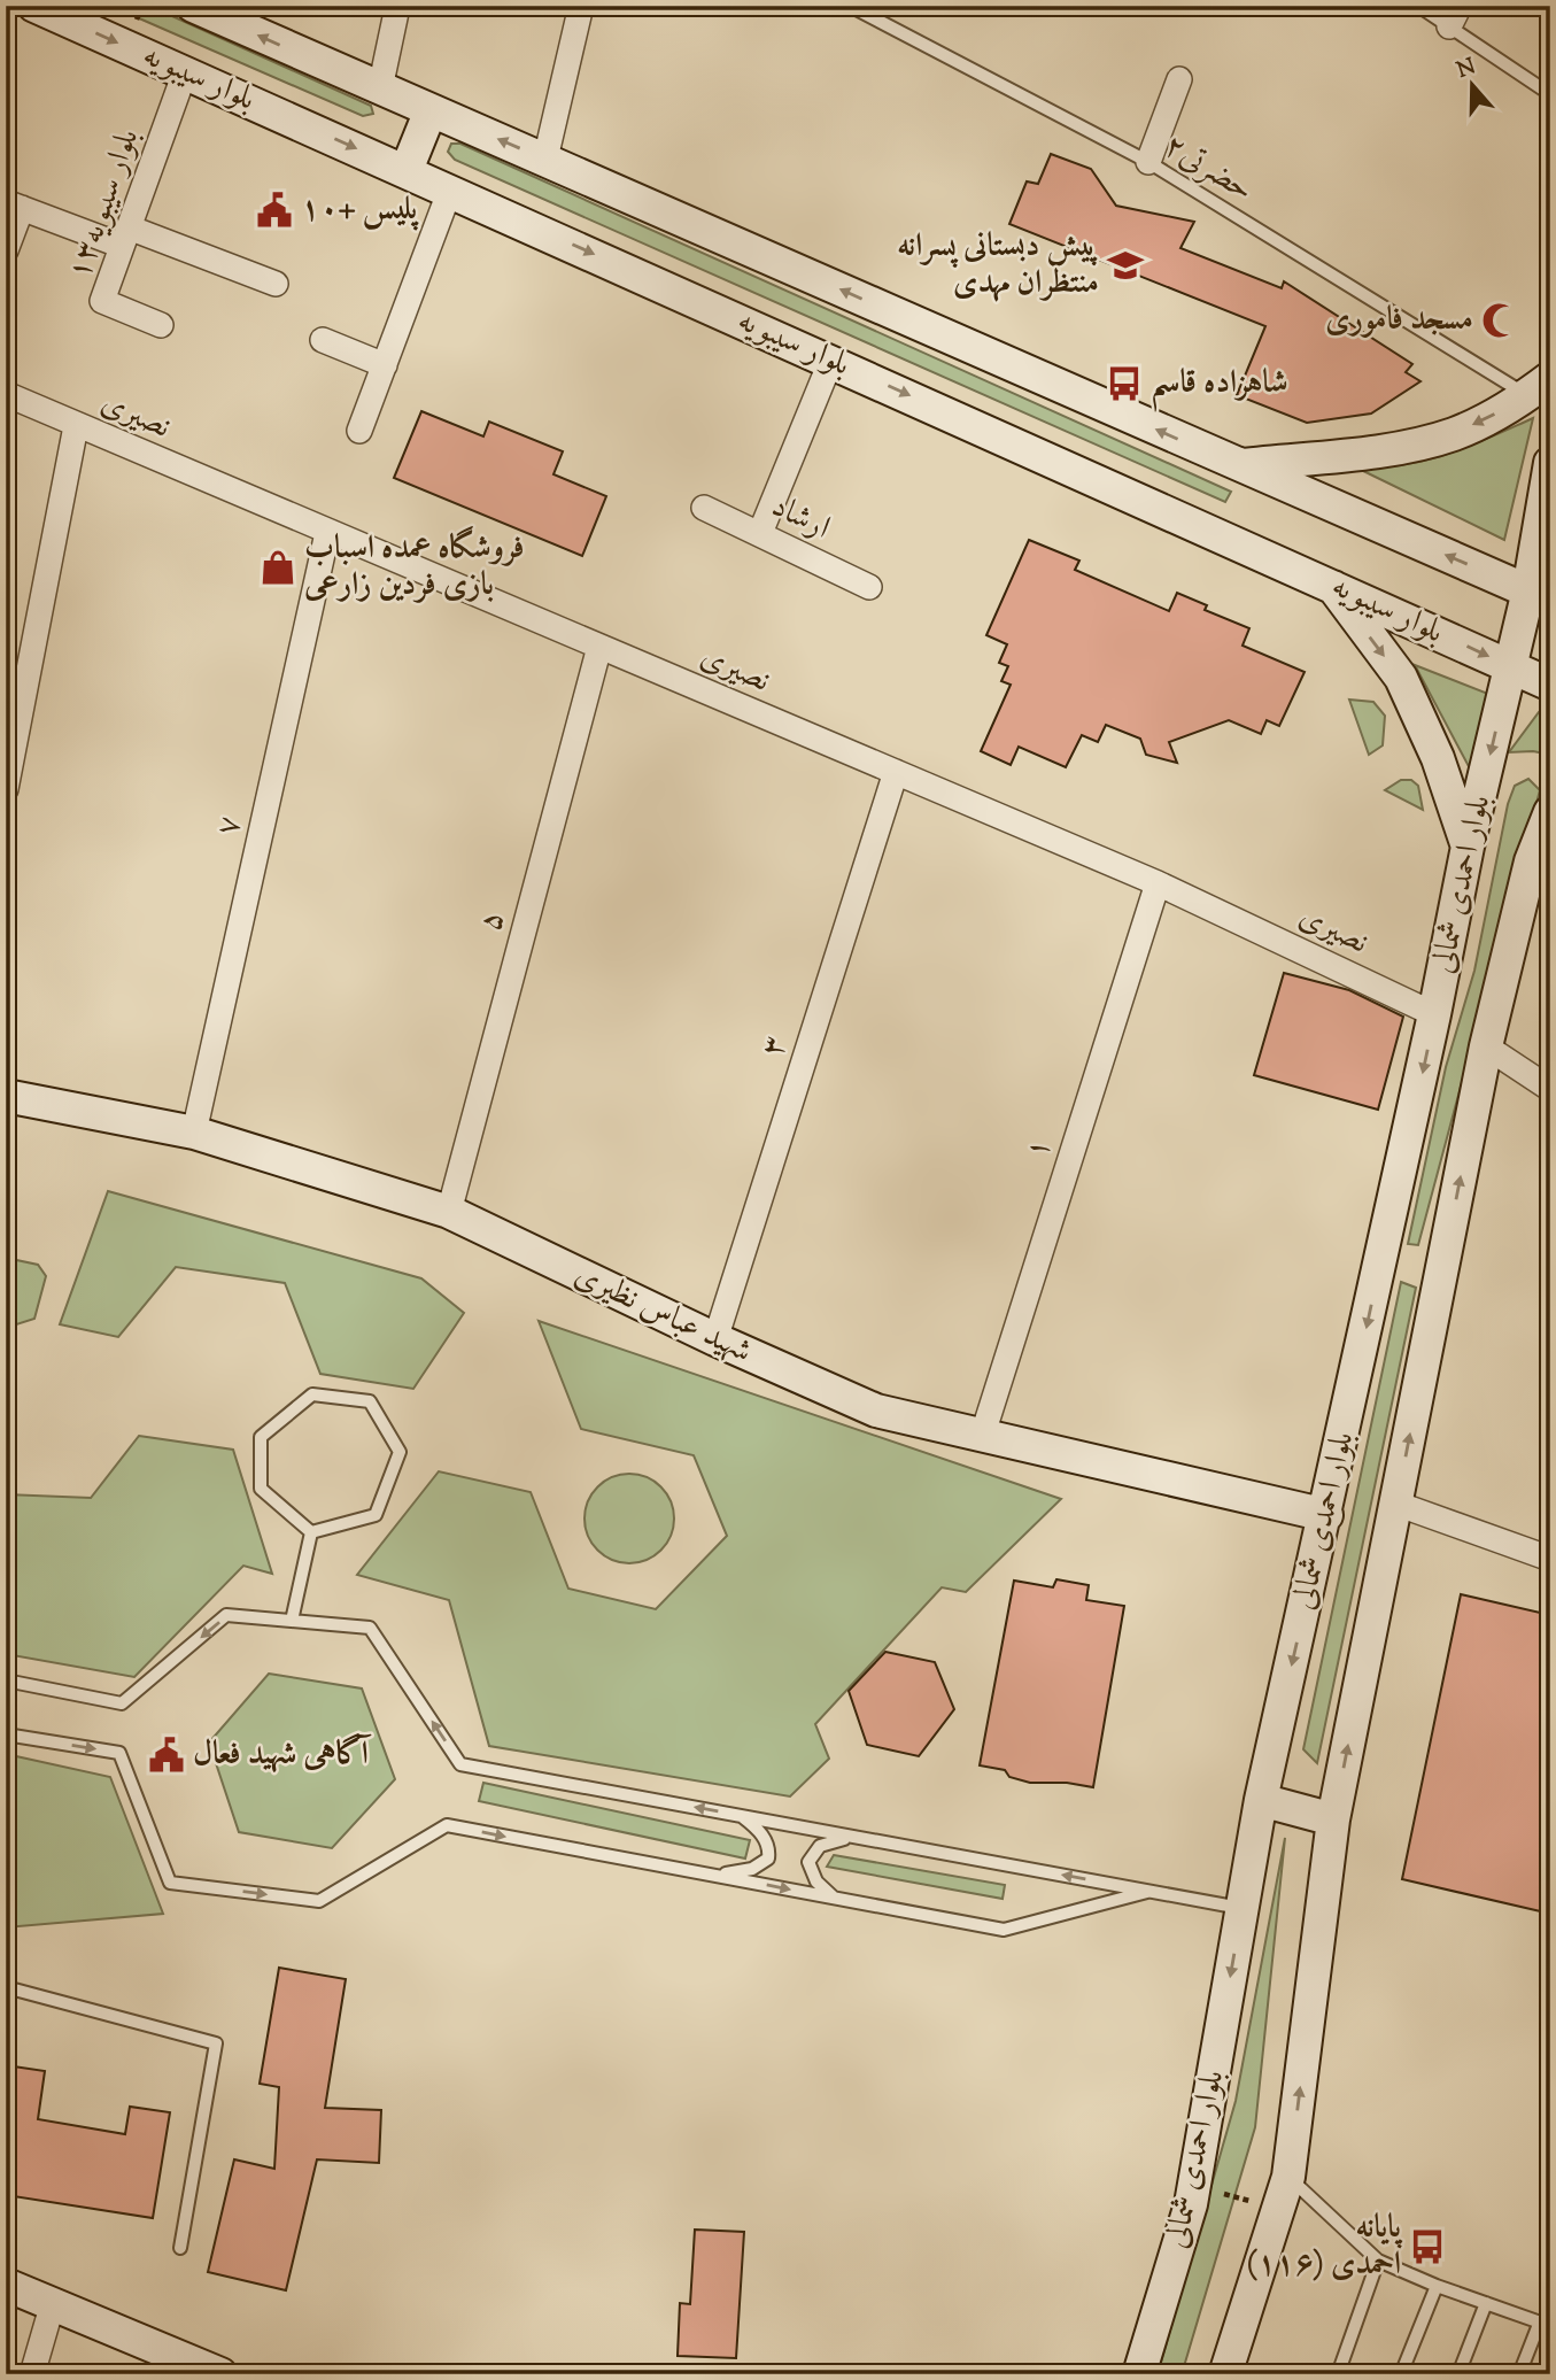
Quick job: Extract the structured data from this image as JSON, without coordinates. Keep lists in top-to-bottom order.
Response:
{
  "streets": {
    "main road": ["بلوار سیبویه", "بلوار احمدی شمالی", "شهید عباس نظیری"],
    "street": [
      "بلوار سیبویه۱۳",
      "نصیری",
      "ارشاد",
      "۷",
      "۵",
      "۳",
      "۱"
    ],
    "lane": ["حضرتی۲"]
  },
  "crossings": [
    ["بلوار سیبویه", "بلوار سیبویه۱۳"],
    ["بلوار سیبویه", "بلوار احمدی شمالی"],
    ["نصیری", "۷"],
    ["نصیری", "بلوار احمدی شمالی"],
    ["نصیری", "۵"],
    ["نصیری", "۳"],
    ["نصیری", "۱"],
    ["۷", "شهید عباس نظیری"],
    ["بلوار احمدی شمالی", "شهید عباس نظیری"],
    ["۵", "شهید عباس نظیری"],
    ["۳", "شهید عباس نظیری"],
    ["۱", "شهید عباس نظیری"]
  ],
  "places": {
    "public building": ["پلیس +۱۰", "آگاهی شهید فعال"],
    "school or university": ["پیش دبستانی پسرانه منتظران مهدی"],
    "mosque": ["مسجد فاموری"],
    "bus stop": ["شاهزاده قاسم", "پایانه احمدی (۱۱۶)"],
    "shop": ["فروشگاه عمده اسباب بازی فردین زارعی"]
  },
  "north": "top"
}
